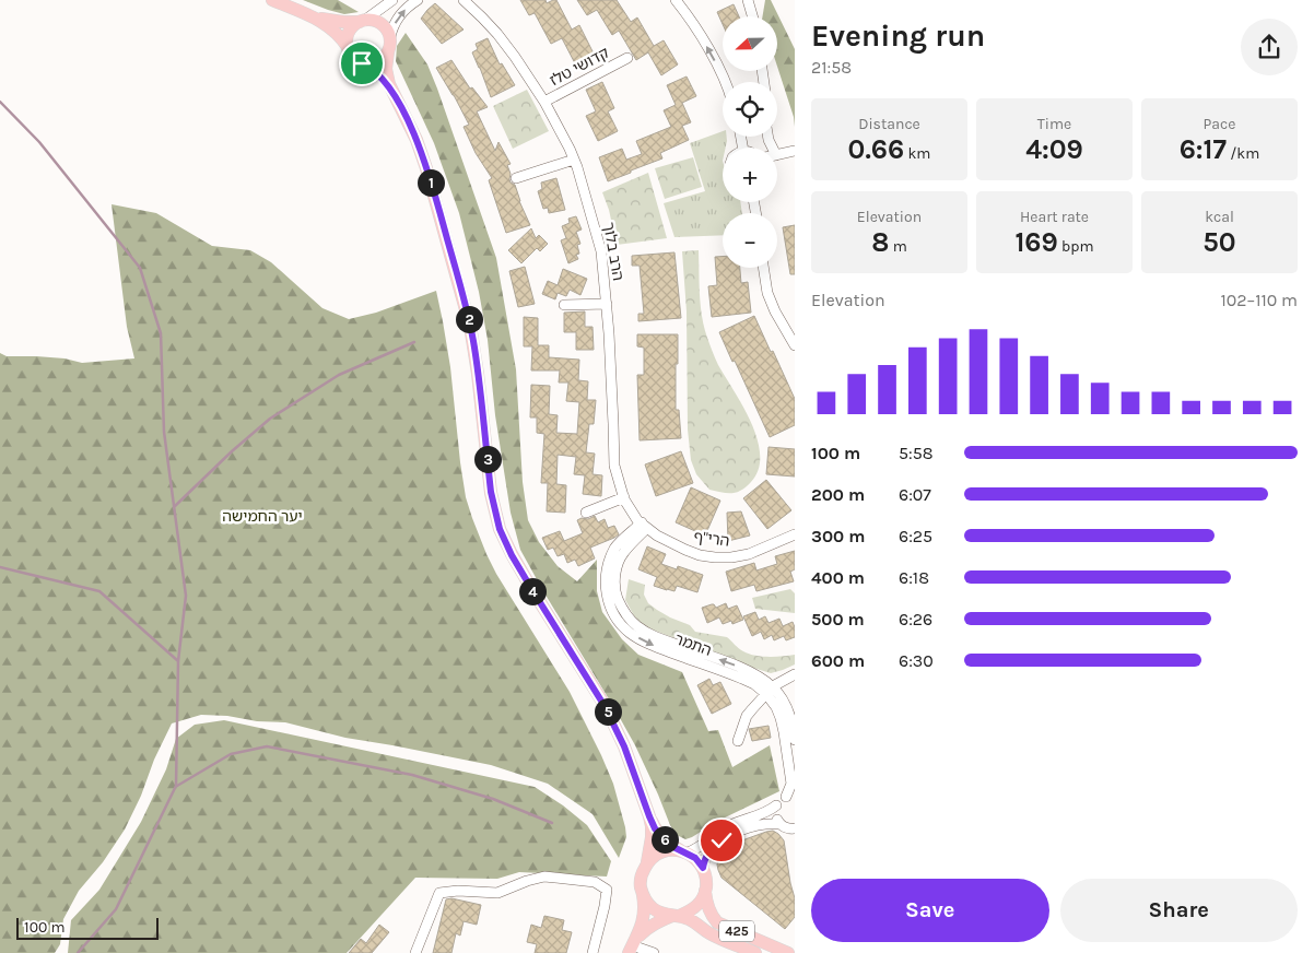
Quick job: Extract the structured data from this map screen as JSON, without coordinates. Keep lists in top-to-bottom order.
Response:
{
  "streets": {
    "main road": ["425"],
    "street": [
      "קדושי טלז",
      "הרב בלוך",
      "הרי\"ף",
      "התמר"
    ]
  },
  "crossings": [
    ["קדושי טלז", "הרב בלוך"],
    ["הרב בלוך", "הרי\"ף"],
    ["הרב בלוך", "התמר"]
  ],
  "parks": ["יער החמישה"],
  "scale_bar": "100 m",
  "north": "left",
  "page": {
    "heading": ["Evening run", "21:58"],
    "map_buttons": ["+", "−"],
    "stats": [
      ["Distance", "0.66 km"],
      ["Time", "4:09"],
      ["Pace", "6:17 /km"],
      ["Elevation", "8 m"],
      ["Heart rate", "169 bpm"],
      ["kcal", "50"]
    ],
    "pins": [
      "1",
      "2",
      "3",
      "4",
      "5",
      "6"
    ],
    "chart": ["Elevation", "102–110 m"],
    "list": [
      {
        "name": "100 m",
        "note": "5:58"
      },
      {
        "name": "200 m",
        "note": "6:07"
      },
      {
        "name": "300 m",
        "note": "6:25"
      },
      {
        "name": "400 m",
        "note": "6:18"
      },
      {
        "name": "500 m",
        "note": "6:26"
      },
      {
        "name": "600 m",
        "note": "6:30"
      }
    ],
    "buttons": ["Save", "Share"],
    "scale": "100 m"
  }
}
